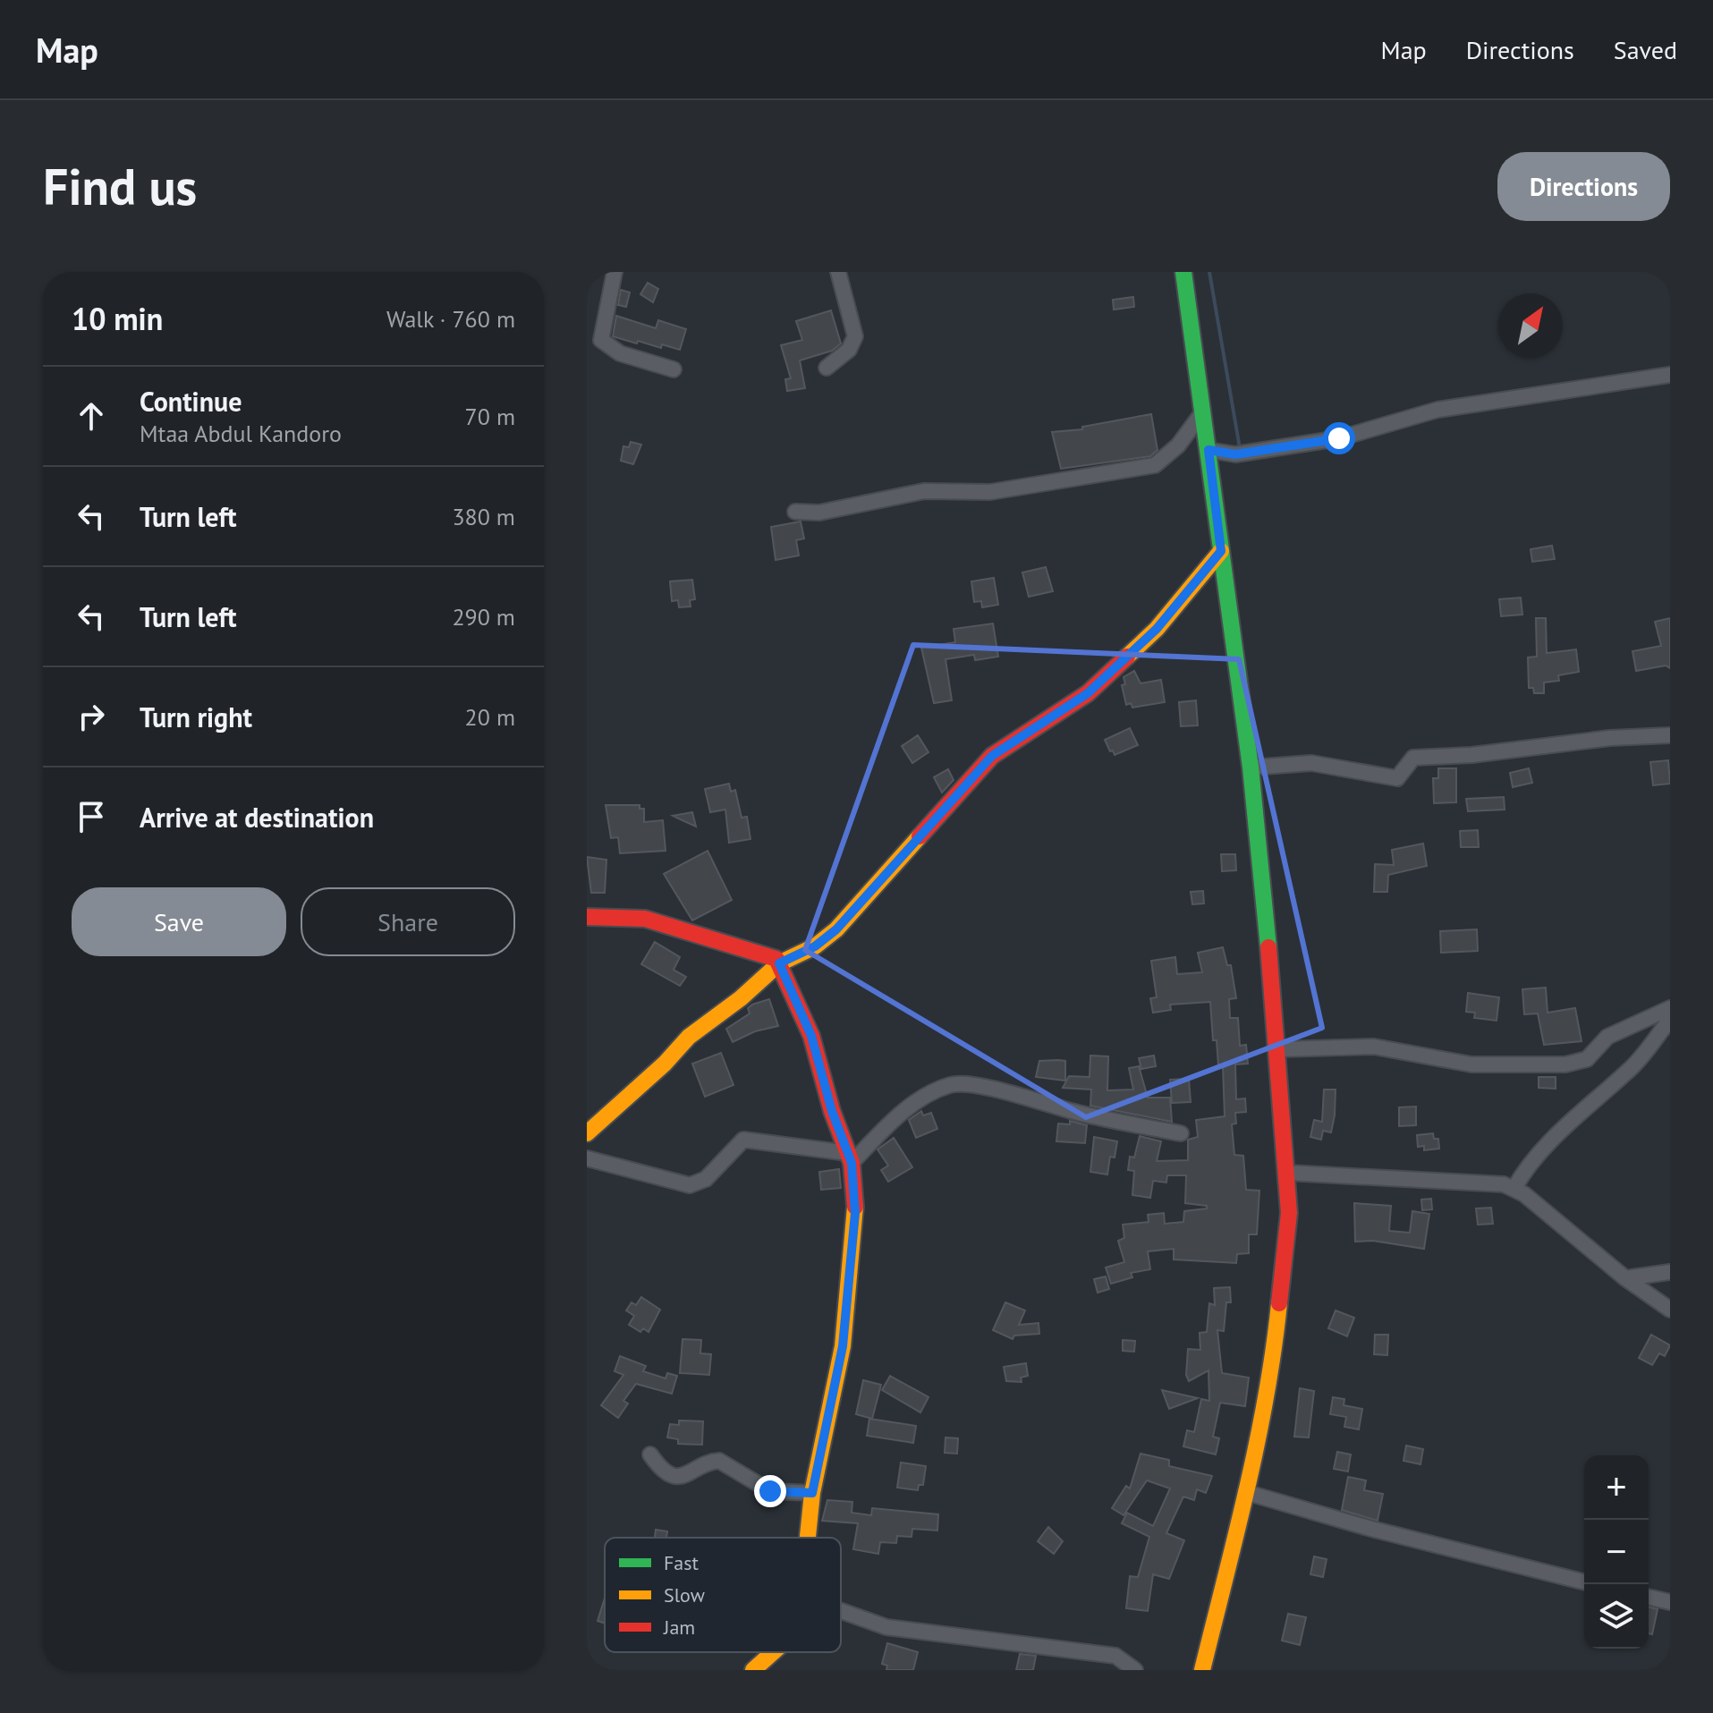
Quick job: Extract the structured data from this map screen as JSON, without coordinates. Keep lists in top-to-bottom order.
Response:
{
  "legend": ["Fast", "Slow", "Jam"],
  "north": "top right",
  "page": {
    "header": "Map",
    "nav": ["Map", "Directions", "Saved"],
    "buttons": [
      "Directions",
      ["Save", "Share"]
    ],
    "title": "Find us",
    "heading": ["10 min", "Walk · 760 m"],
    "list": [
      ["Continue", "Mtaa Abdul Kandoro", "70 m"],
      ["Turn left", "380 m"],
      ["Turn left", "290 m"],
      ["Turn right", "20 m"],
      "Arrive at destination"
    ],
    "map_buttons": ["+", "−"]
  }
}
